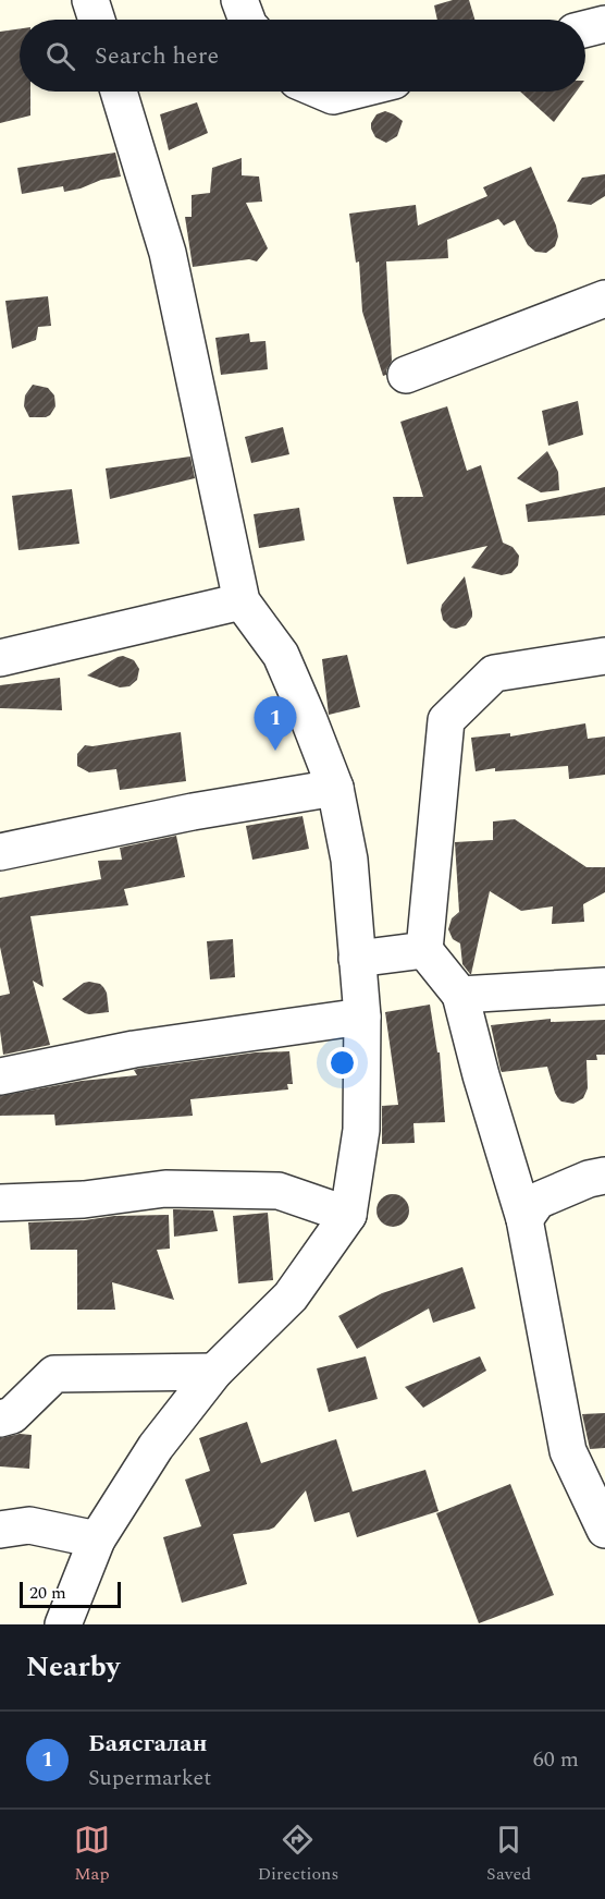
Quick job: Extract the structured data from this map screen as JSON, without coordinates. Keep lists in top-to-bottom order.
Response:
{
  "scale_bar": "20 m",
  "page": {
    "search": "Search here",
    "pins": "1",
    "scale": "20 m",
    "heading": "Nearby",
    "list": [
      {
        "mark": "1",
        "name": "Баясгалан",
        "note": "Supermarket",
        "value": "60 m"
      }
    ],
    "nav": ["Map", "Directions", "Saved"]
  }
}
